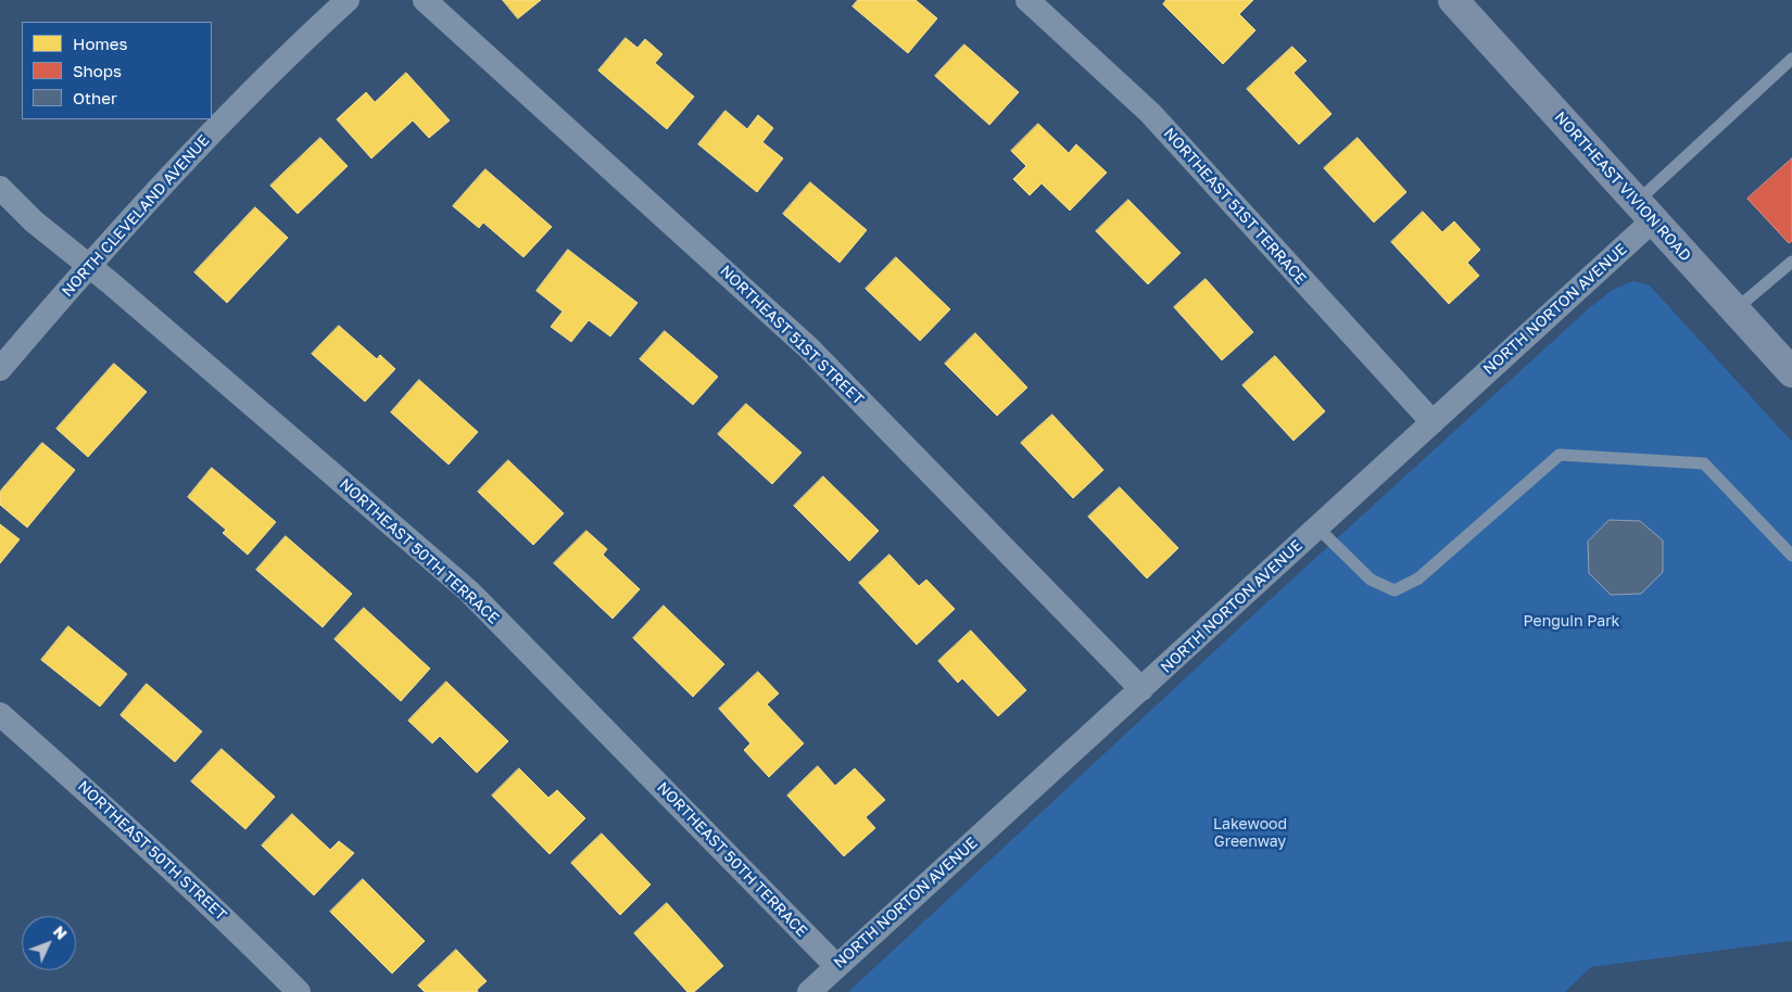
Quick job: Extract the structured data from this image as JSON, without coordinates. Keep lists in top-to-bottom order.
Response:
{
  "streets": {
    "main road": ["NORTHEAST VIVION ROAD"],
    "street": [
      "NORTHEAST 51ST TERRACE",
      "NORTH CLEVELAND AVENUE",
      "NORTH NORTON AVENUE",
      "NORTHEAST 51ST STREET",
      "NORTHEAST 50TH TERRACE",
      "NORTHEAST 50TH STREET"
    ]
  },
  "crossings": [
    ["NORTHEAST VIVION ROAD", "NORTH NORTON AVENUE"],
    ["NORTHEAST 51ST TERRACE", "NORTH NORTON AVENUE"],
    ["NORTH CLEVELAND AVENUE", "NORTHEAST 50TH TERRACE"],
    ["NORTH NORTON AVENUE", "NORTHEAST 51ST STREET"],
    ["NORTH NORTON AVENUE", "NORTHEAST 50TH TERRACE"]
  ],
  "parks": ["Penguin Park", "Lakewood Greenway"],
  "legend": ["Homes", "Shops", "Other"],
  "north": "top right"
}
